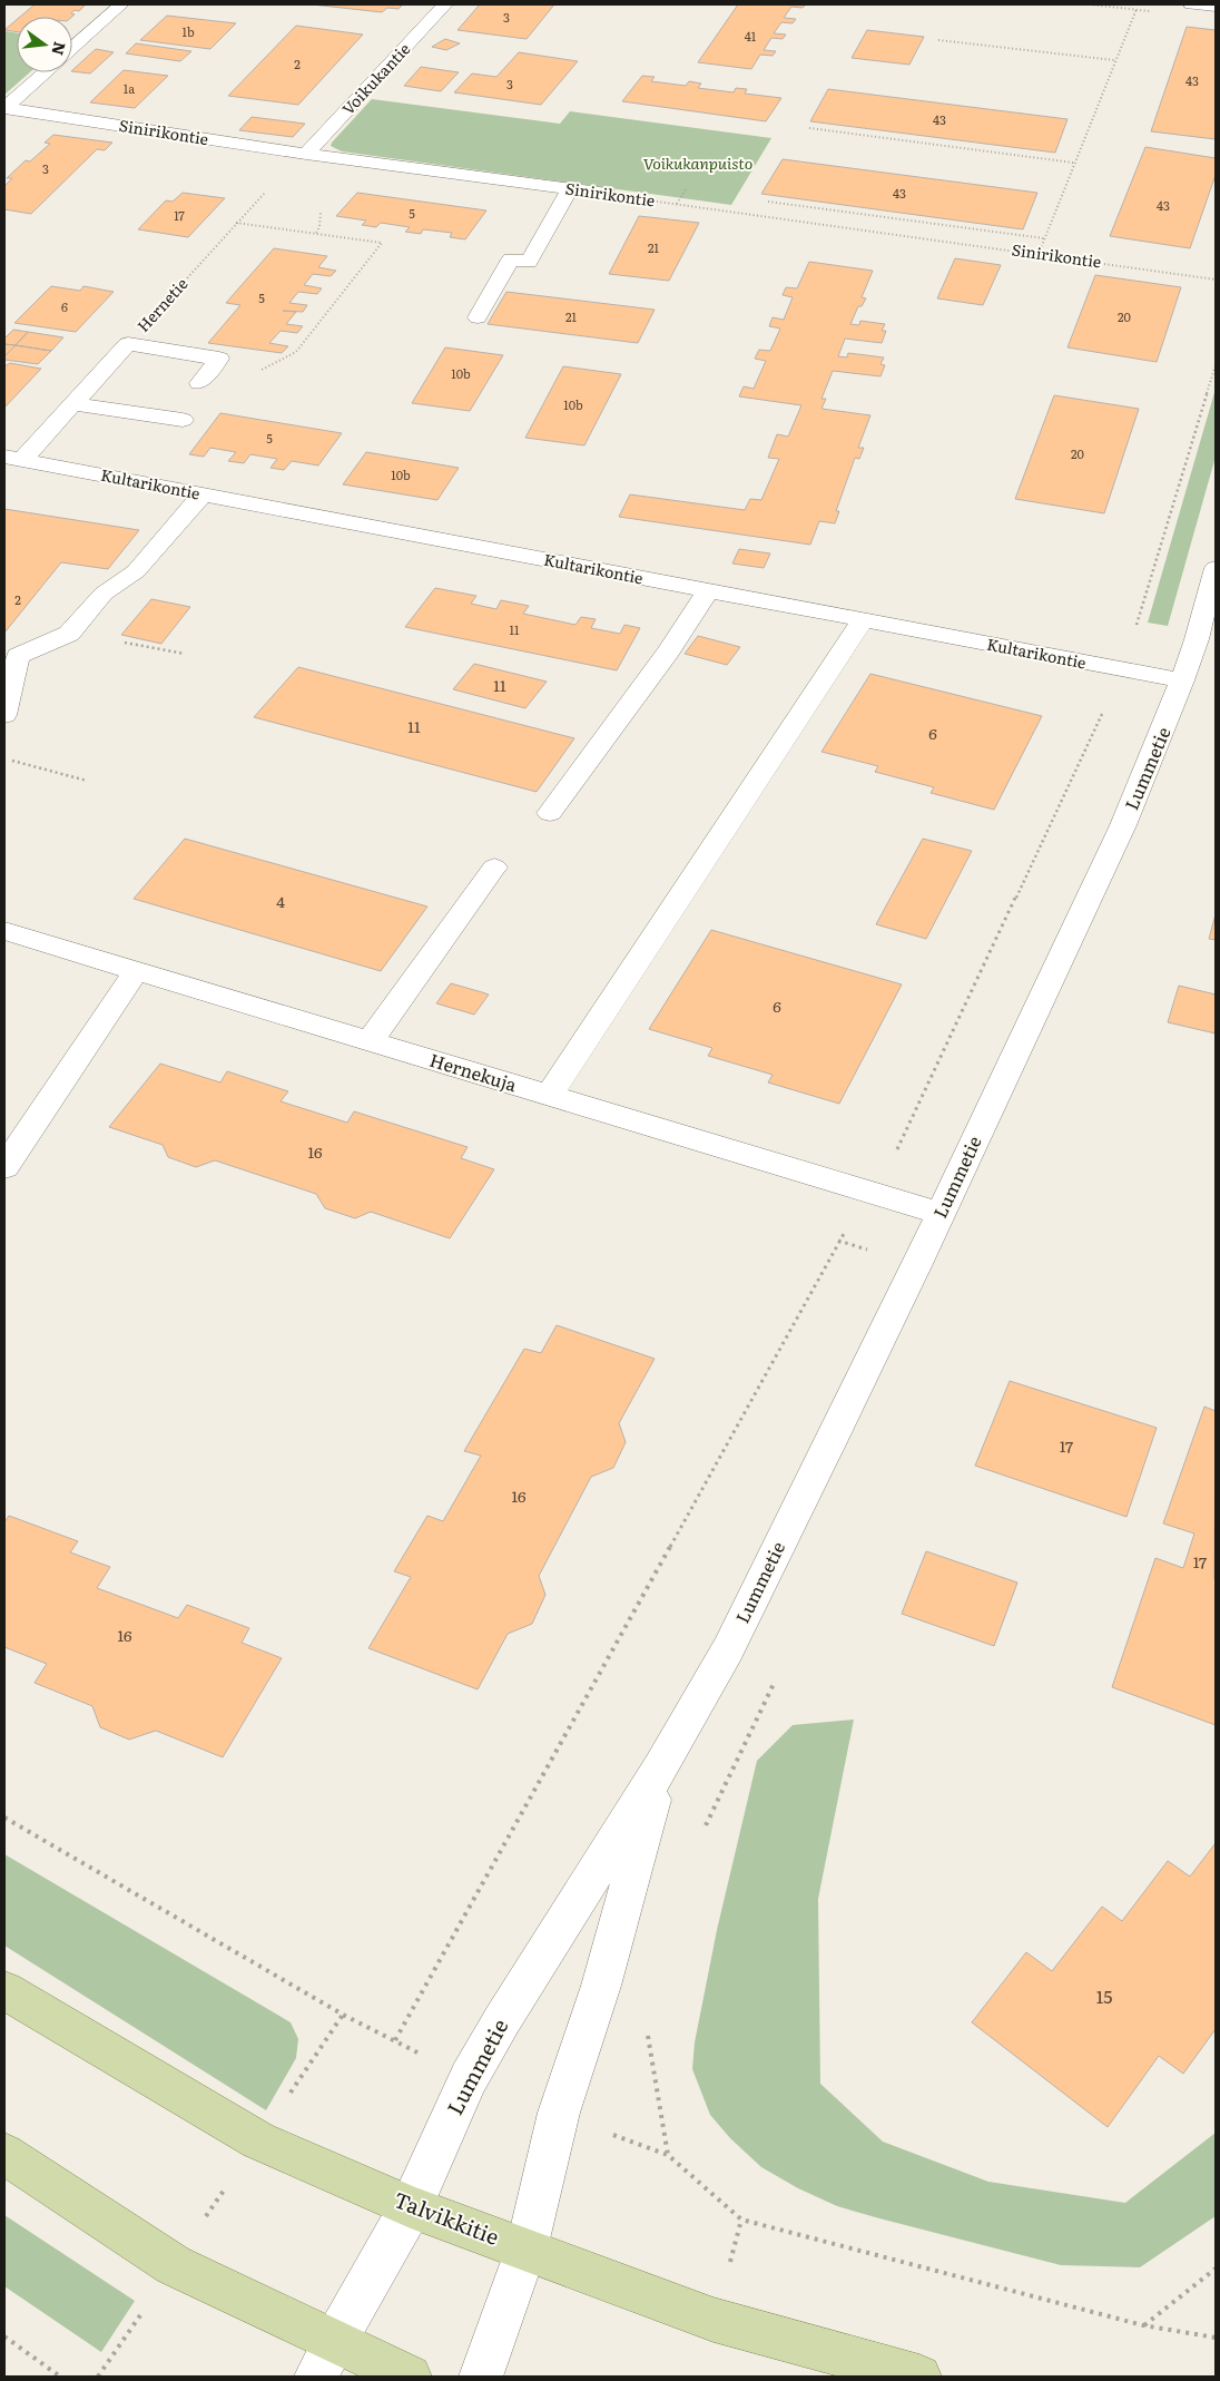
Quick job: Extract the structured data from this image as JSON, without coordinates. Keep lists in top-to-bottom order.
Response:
{
  "streets": {
    "main road": ["Talvikkitie"],
    "street": [
      "Voikukantie",
      "Sinirikontie",
      "Hernetie",
      "Kultarikontie",
      "Lummetie",
      "Hernekuja"
    ]
  },
  "crossings": [
    ["Voikukantie", "Sinirikontie"],
    ["Voikukantie", "Hernetie"],
    ["Sinirikontie", "Hernetie"],
    ["Hernetie", "Kultarikontie"],
    ["Kultarikontie", "Lummetie"],
    ["Lummetie", "Hernekuja"],
    ["Lummetie", "Talvikkitie"]
  ],
  "parks": ["Voikukanpuisto"],
  "house_numbers": [
    "3",
    "1b",
    "41",
    "2",
    "43",
    "3",
    "1a",
    "43",
    "3",
    "43",
    "43",
    "5",
    "17",
    "21",
    "5",
    "6",
    "21",
    "20",
    "10b",
    "10b",
    "5",
    "20",
    "10b",
    "2",
    "11",
    "11",
    "11",
    "6",
    "4",
    "6",
    "16",
    "17",
    "16",
    "17",
    "16",
    "15"
  ],
  "north": "right"
}
